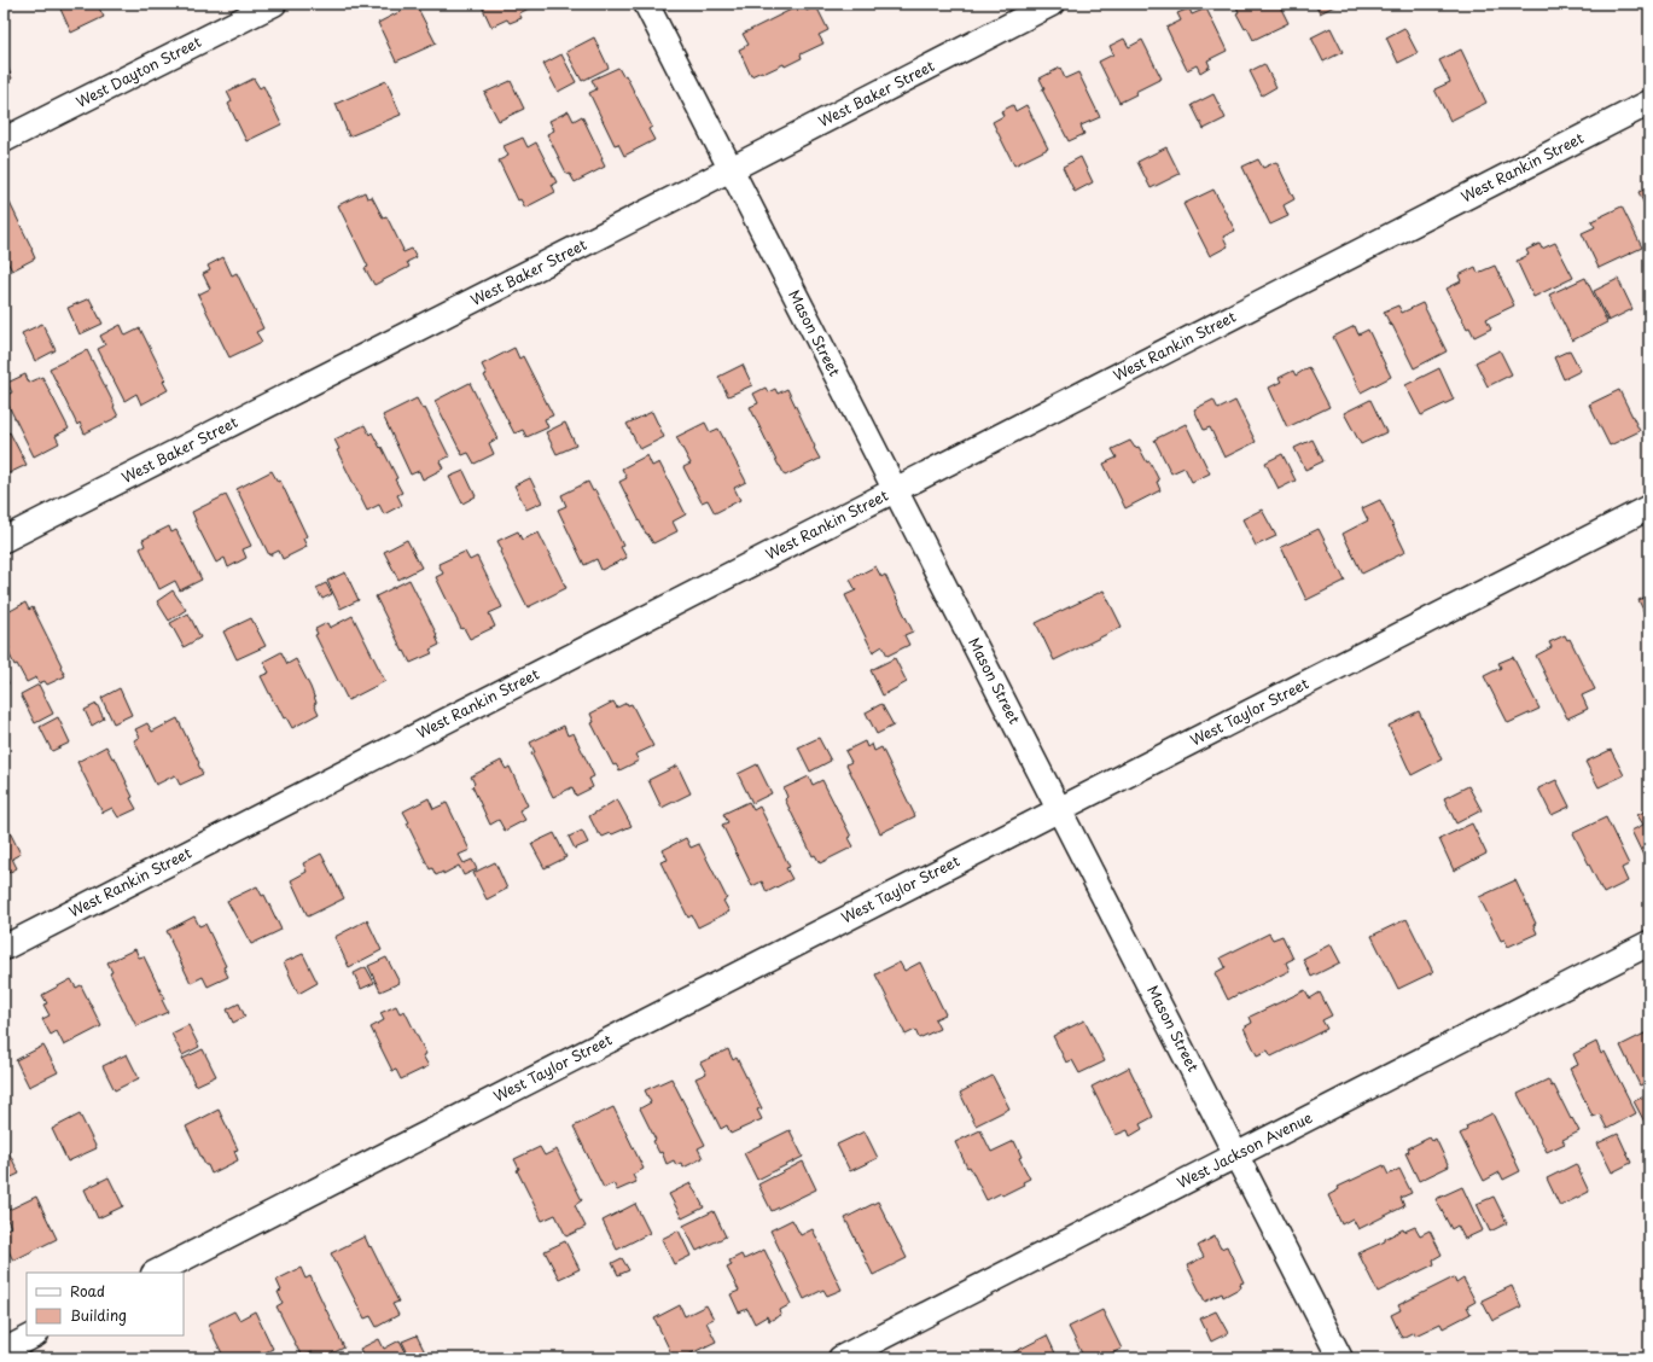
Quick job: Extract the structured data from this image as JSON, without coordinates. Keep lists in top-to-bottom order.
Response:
{
  "streets": {
    "street": [
      "West Dayton Street",
      "West Baker Street",
      "West Rankin Street",
      "Mason Street",
      "West Taylor Street",
      "West Jackson Avenue"
    ]
  },
  "crossings": [
    ["West Baker Street", "Mason Street"],
    ["West Rankin Street", "Mason Street"],
    ["Mason Street", "West Taylor Street"],
    ["Mason Street", "West Jackson Avenue"]
  ],
  "legend": ["Road", "Building"]
}
